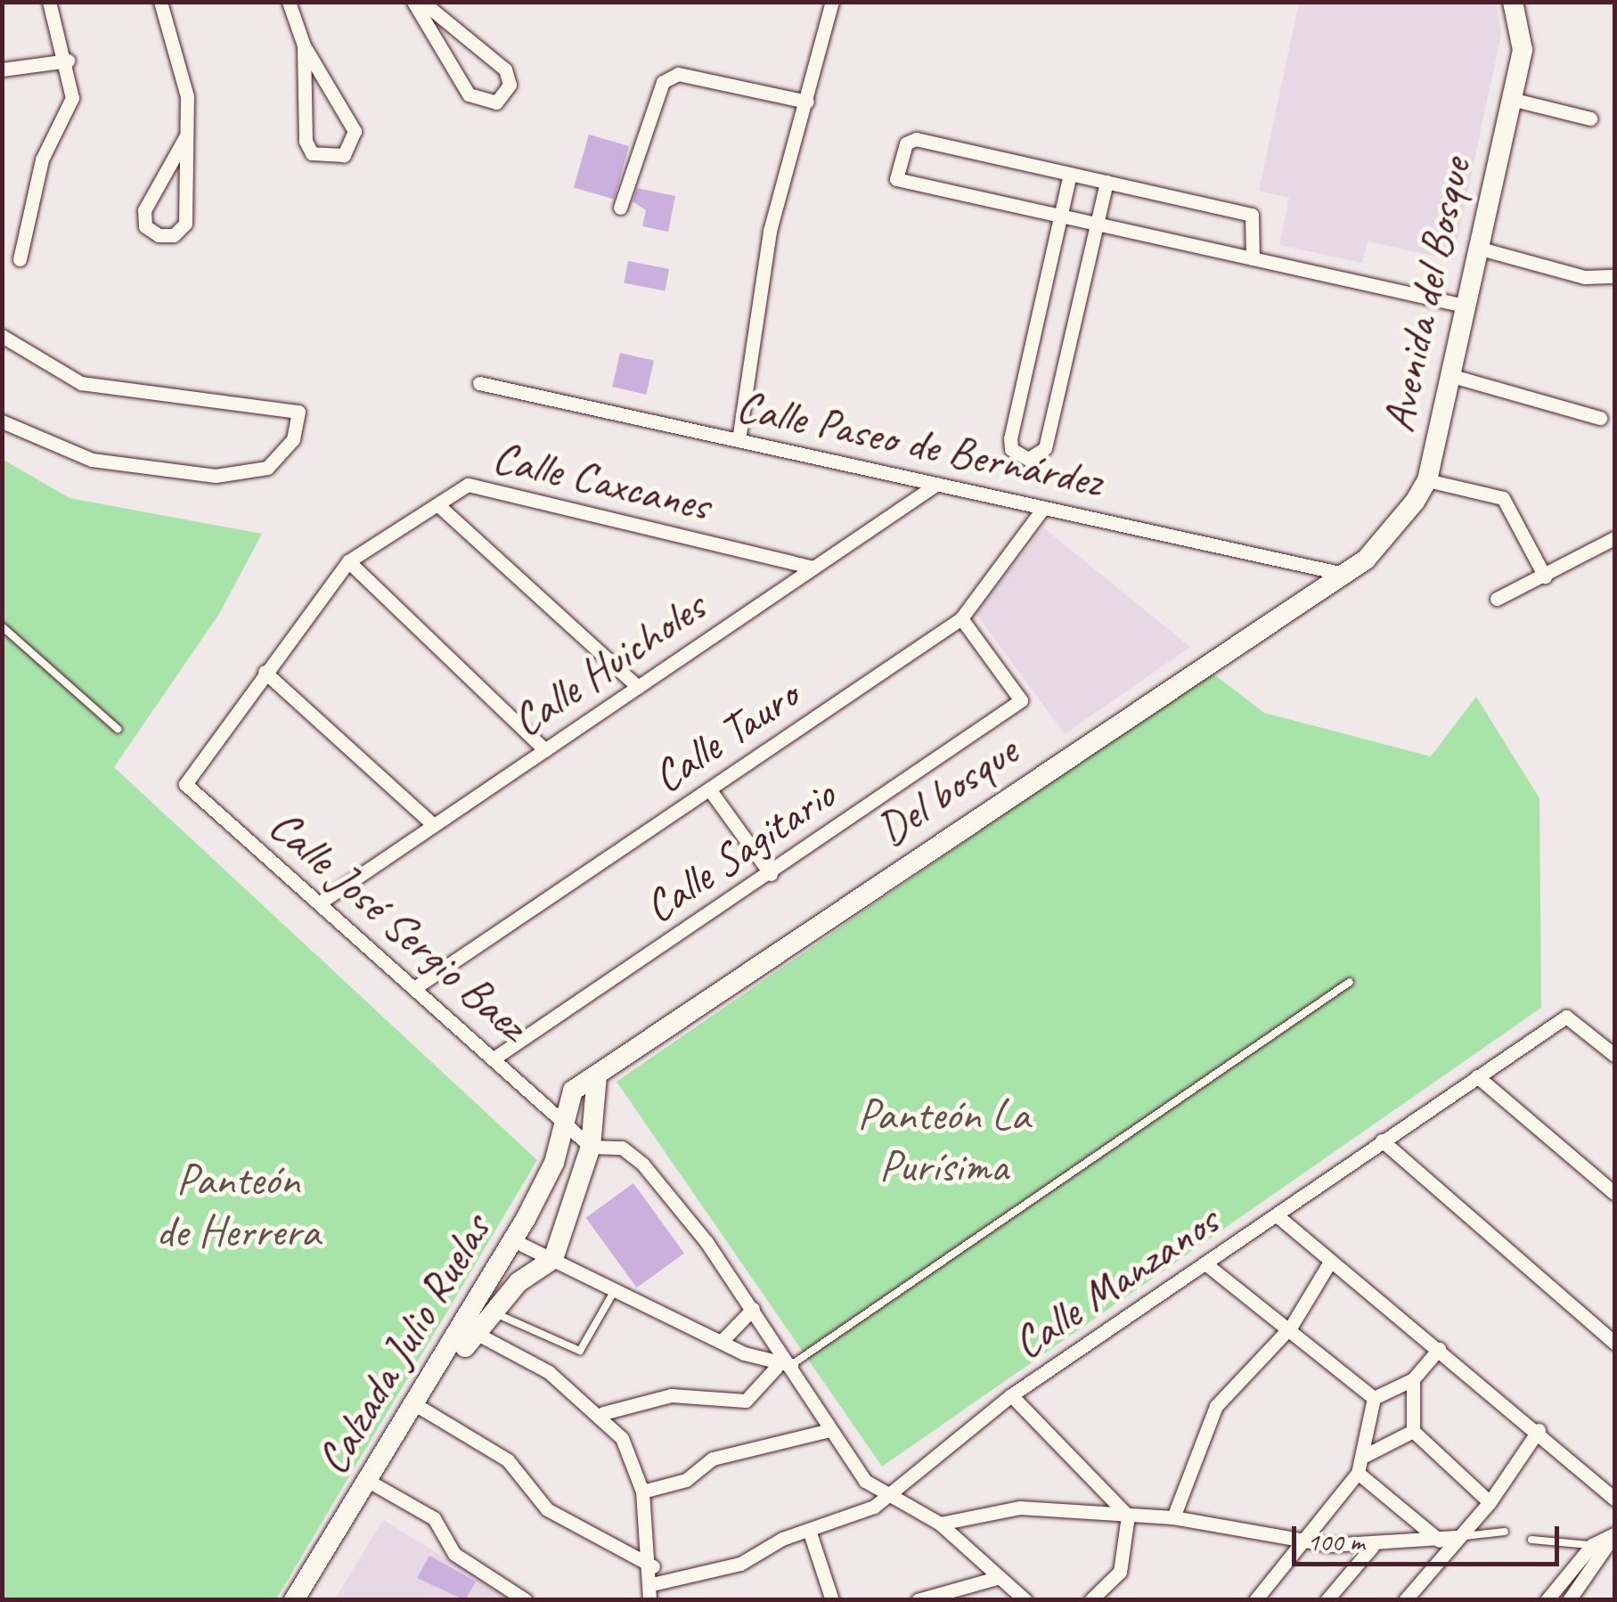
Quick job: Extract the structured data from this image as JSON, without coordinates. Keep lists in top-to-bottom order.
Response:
{
  "streets": {
    "main road": ["Avenida del Bosque", "Del bosque", "Calzada Julio Ruelas"],
    "street": [
      "Calle Paseo de Bernárdez",
      "Calle Caxcanes",
      "Calle Huicholes",
      "Calle Tauro",
      "Calle Sagitario",
      "Calle José Sergio Baez",
      "Calle Manzanos"
    ]
  },
  "crossings": [
    ["Avenida del Bosque", "Calle Paseo de Bernárdez"],
    ["Avenida del Bosque", "Del bosque"],
    ["Calle Paseo de Bernárdez", "Calle Huicholes"],
    ["Calle Paseo de Bernárdez", "Calle Tauro"],
    ["Calle Paseo de Bernárdez", "Del bosque"],
    ["Calle Caxcanes", "Calle Huicholes"],
    ["Calle Caxcanes", "Calle José Sergio Baez"],
    ["Calle Huicholes", "Calle José Sergio Baez"],
    ["Calle Tauro", "Calle Sagitario"],
    ["Calle Tauro", "Calle José Sergio Baez"],
    ["Del bosque", "Calle José Sergio Baez"],
    ["Del bosque", "Calzada Julio Ruelas"],
    ["Calle Sagitario", "Calle José Sergio Baez"],
    ["Calle José Sergio Baez", "Calzada Julio Ruelas"]
  ],
  "parks": ["Panteón La Purísima", "Panteón de Herrera"],
  "scale_bar": "100 m"
}
